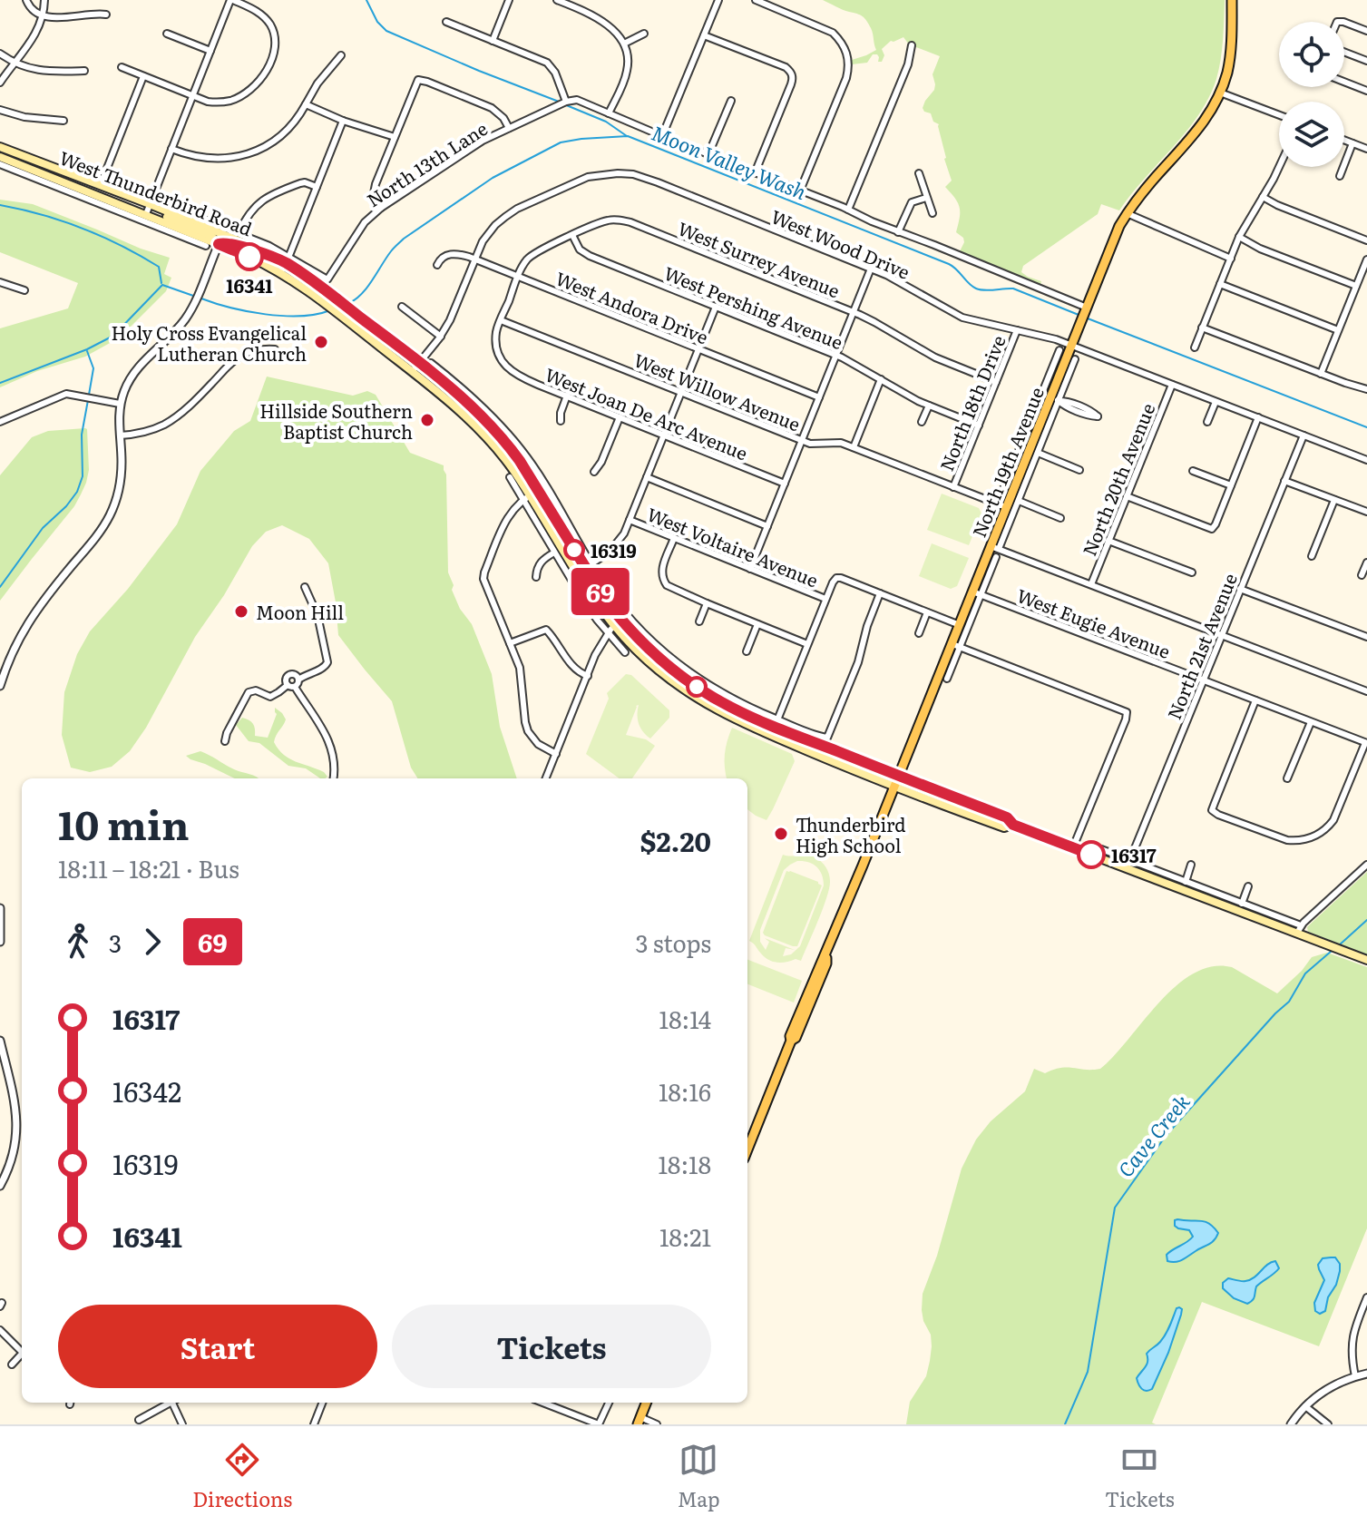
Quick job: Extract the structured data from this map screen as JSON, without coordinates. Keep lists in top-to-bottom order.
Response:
{
  "streets": {
    "main road": ["West Thunderbird Road", "North 19th Avenue"],
    "street": [
      "North 13th Lane",
      "West Wood Drive",
      "West Surrey Avenue",
      "West Andora Drive",
      "West Pershing Avenue",
      "West Willow Avenue",
      "North 18th Drive",
      "West Joan De Arc Avenue",
      "North 20th Avenue",
      "West Voltaire Avenue",
      "West Eugie Avenue",
      "North 21st Avenue"
    ]
  },
  "crossings": [
    ["North 13th Lane", "West Thunderbird Road"],
    ["West Thunderbird Road", "West Wood Drive"],
    ["West Thunderbird Road", "North 19th Avenue"],
    ["West Thunderbird Road", "North 21st Avenue"],
    ["West Wood Drive", "West Andora Drive"],
    ["West Wood Drive", "North 18th Drive"],
    ["West Wood Drive", "North 19th Avenue"],
    ["West Wood Drive", "North 20th Avenue"],
    ["West Wood Drive", "North 21st Avenue"],
    ["West Surrey Avenue", "West Andora Drive"],
    ["West Surrey Avenue", "West Pershing Avenue"],
    ["West Surrey Avenue", "West Willow Avenue"],
    ["West Surrey Avenue", "North 18th Drive"],
    ["West Surrey Avenue", "West Joan De Arc Avenue"],
    ["West Pershing Avenue", "North 18th Drive"],
    ["West Willow Avenue", "North 18th Drive"],
    ["West Willow Avenue", "West Joan De Arc Avenue"],
    ["West Willow Avenue", "North 19th Avenue"],
    ["North 19th Avenue", "West Voltaire Avenue"],
    ["North 19th Avenue", "West Eugie Avenue"],
    ["West Eugie Avenue", "North 21st Avenue"]
  ],
  "water": ["Moon Valley Wash", "Cave Creek"],
  "places": [
    "16341",
    "Holy Cross Evangelical Lutheran Church",
    "Hillside Southern Baptist Church",
    "16319",
    "Moon Hill",
    "Thunderbird High School",
    "16317"
  ],
  "lines": ["bus line 69"],
  "page": {
    "on_map": "69",
    "heading": ["10 min", "18:11 – 18:21 · Bus", "$2.20"],
    "legs": ["3", "69", "3 stops"],
    "list": [
      {
        "name": "16317",
        "value": "18:14"
      },
      {
        "name": "16342",
        "value": "18:16"
      },
      {
        "name": "16319",
        "value": "18:18"
      },
      {
        "name": "16341",
        "value": "18:21"
      }
    ],
    "buttons": ["Start", "Tickets"],
    "tabs": ["Directions", "Map", "Tickets"]
  }
}
